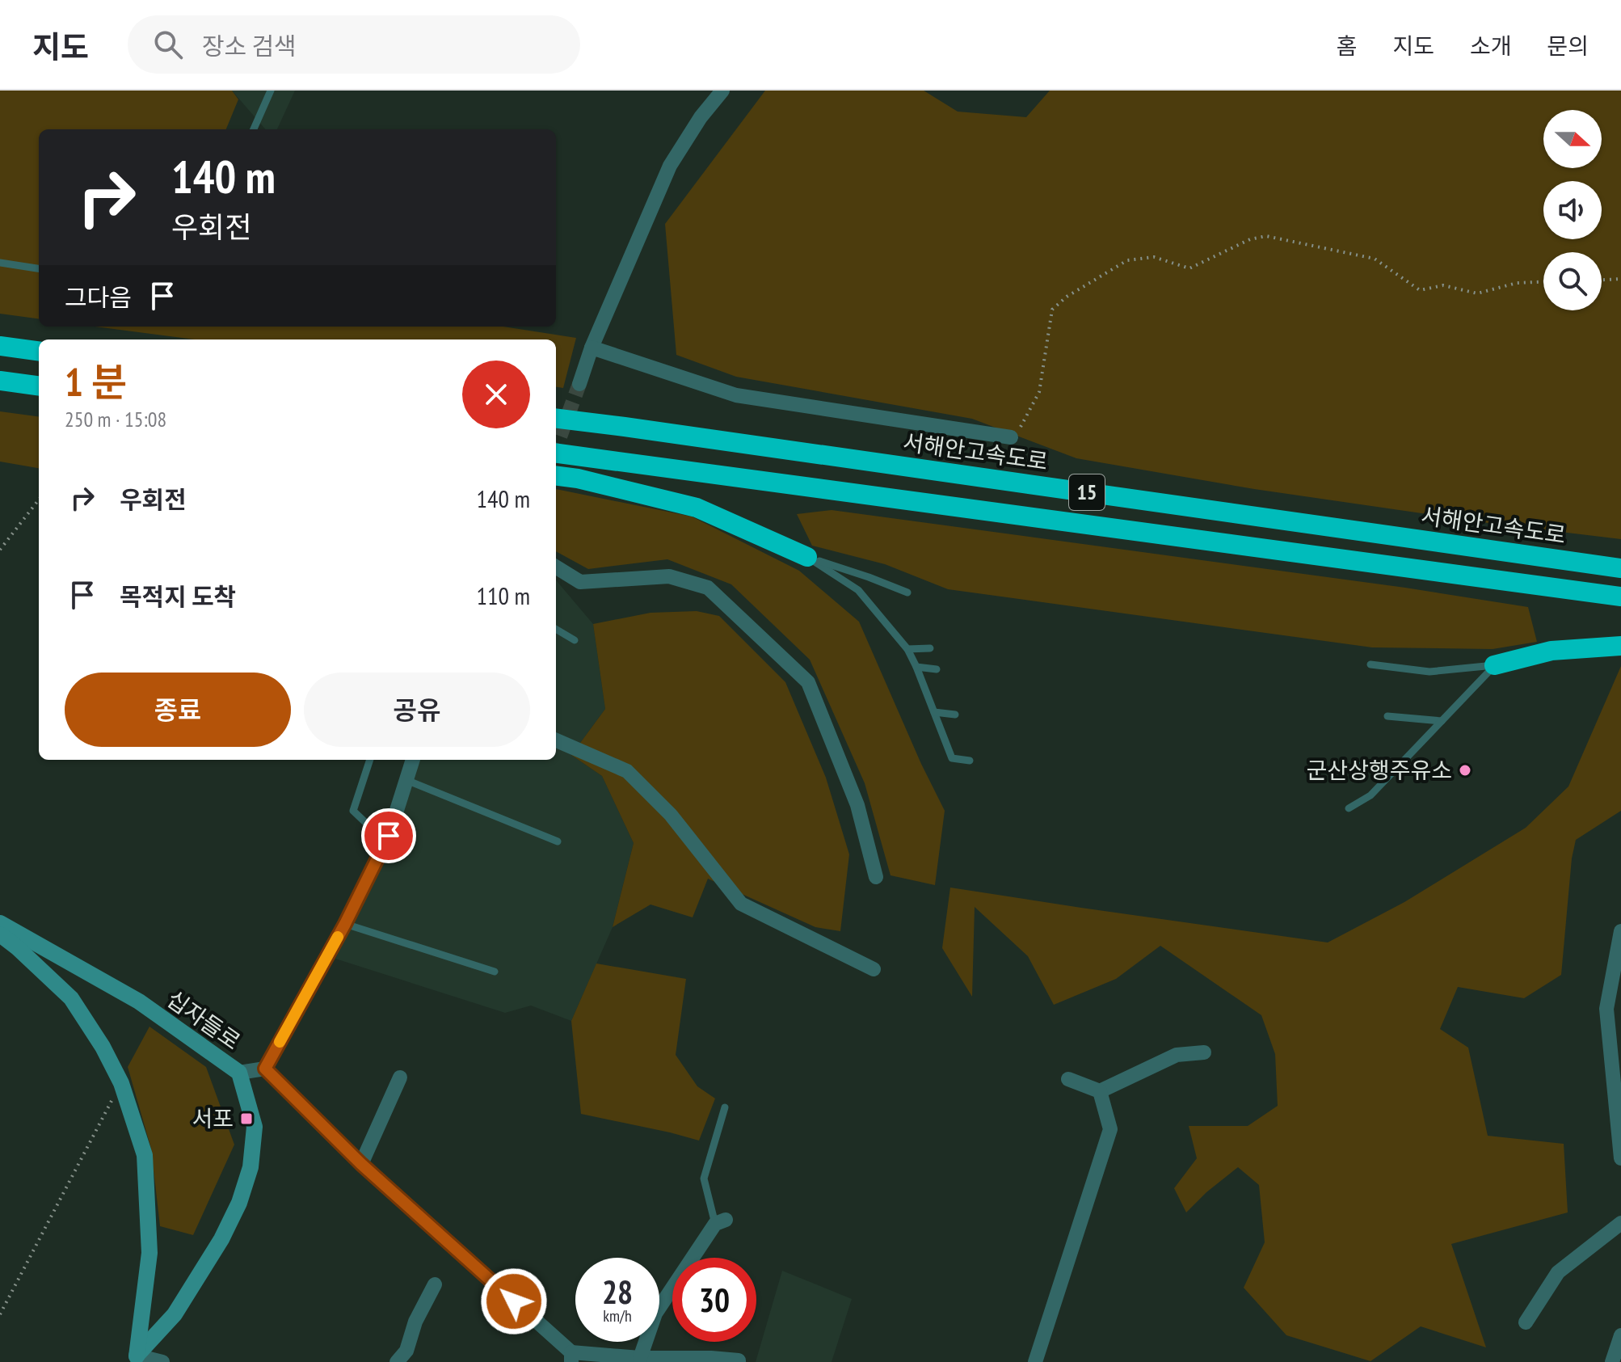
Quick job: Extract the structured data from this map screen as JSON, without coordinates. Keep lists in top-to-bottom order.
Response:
{
  "streets": {
    "highway": ["서해안고속도로", "15"],
    "main road": ["십자들로"]
  },
  "places": {
    "other": ["군산상행주유소"],
    "transit": ["서포"]
  },
  "north": "right",
  "page": {
    "header": "지도",
    "search": "장소 검색",
    "nav": [
      "홈",
      "지도",
      "소개",
      "문의"
    ],
    "turn": ["140 m", "우회전"],
    "then": "그다음",
    "heading": ["1 분", "250 m · 15:08"],
    "list": [
      {
        "name": "우회전",
        "value": "140 m"
      },
      {
        "name": "목적지 도착",
        "value": "110 m"
      }
    ],
    "buttons": ["종료", "공유"],
    "speed": "28 km/h",
    "limit": "30"
  }
}
